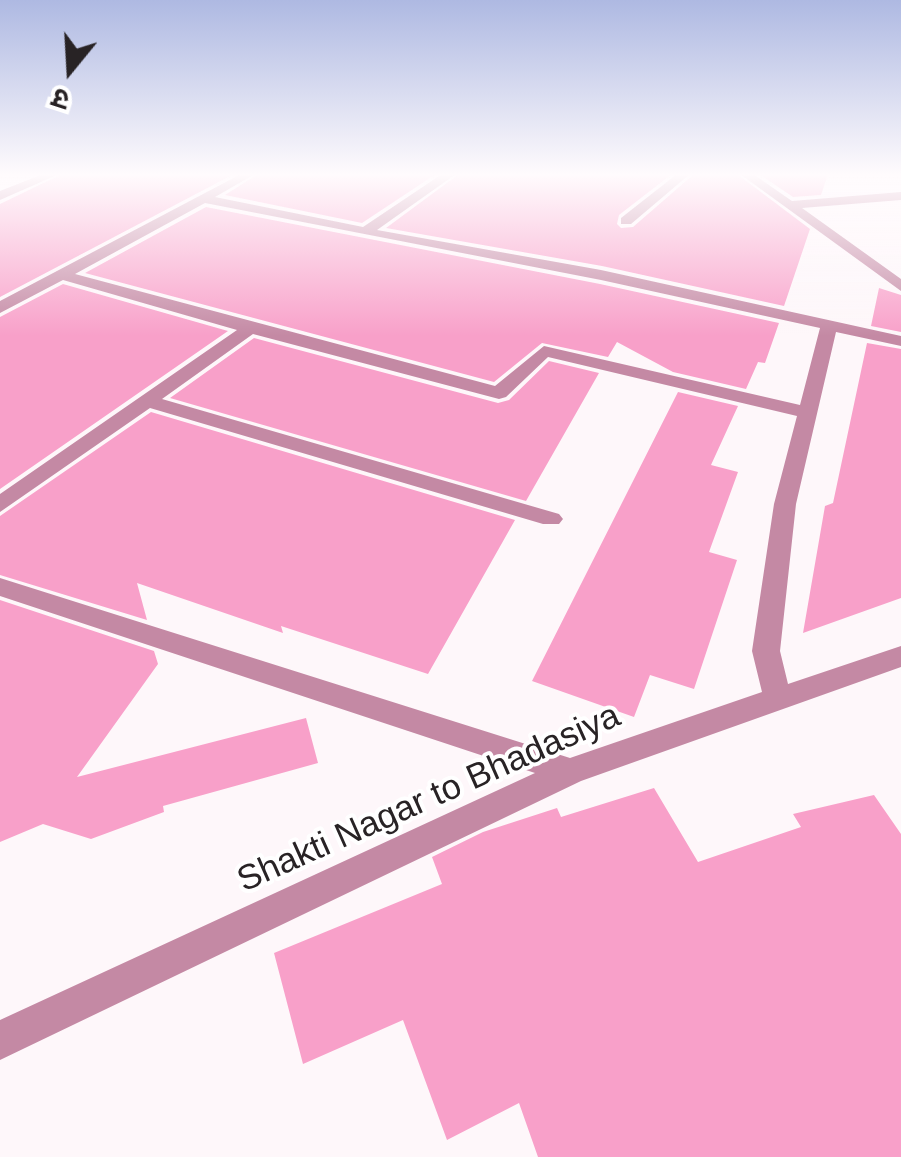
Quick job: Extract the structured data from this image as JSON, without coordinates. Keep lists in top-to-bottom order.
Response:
{
  "streets": {
    "street": ["Shakti Nagar to Bhadasiya"]
  },
  "north": "bottom"
}
